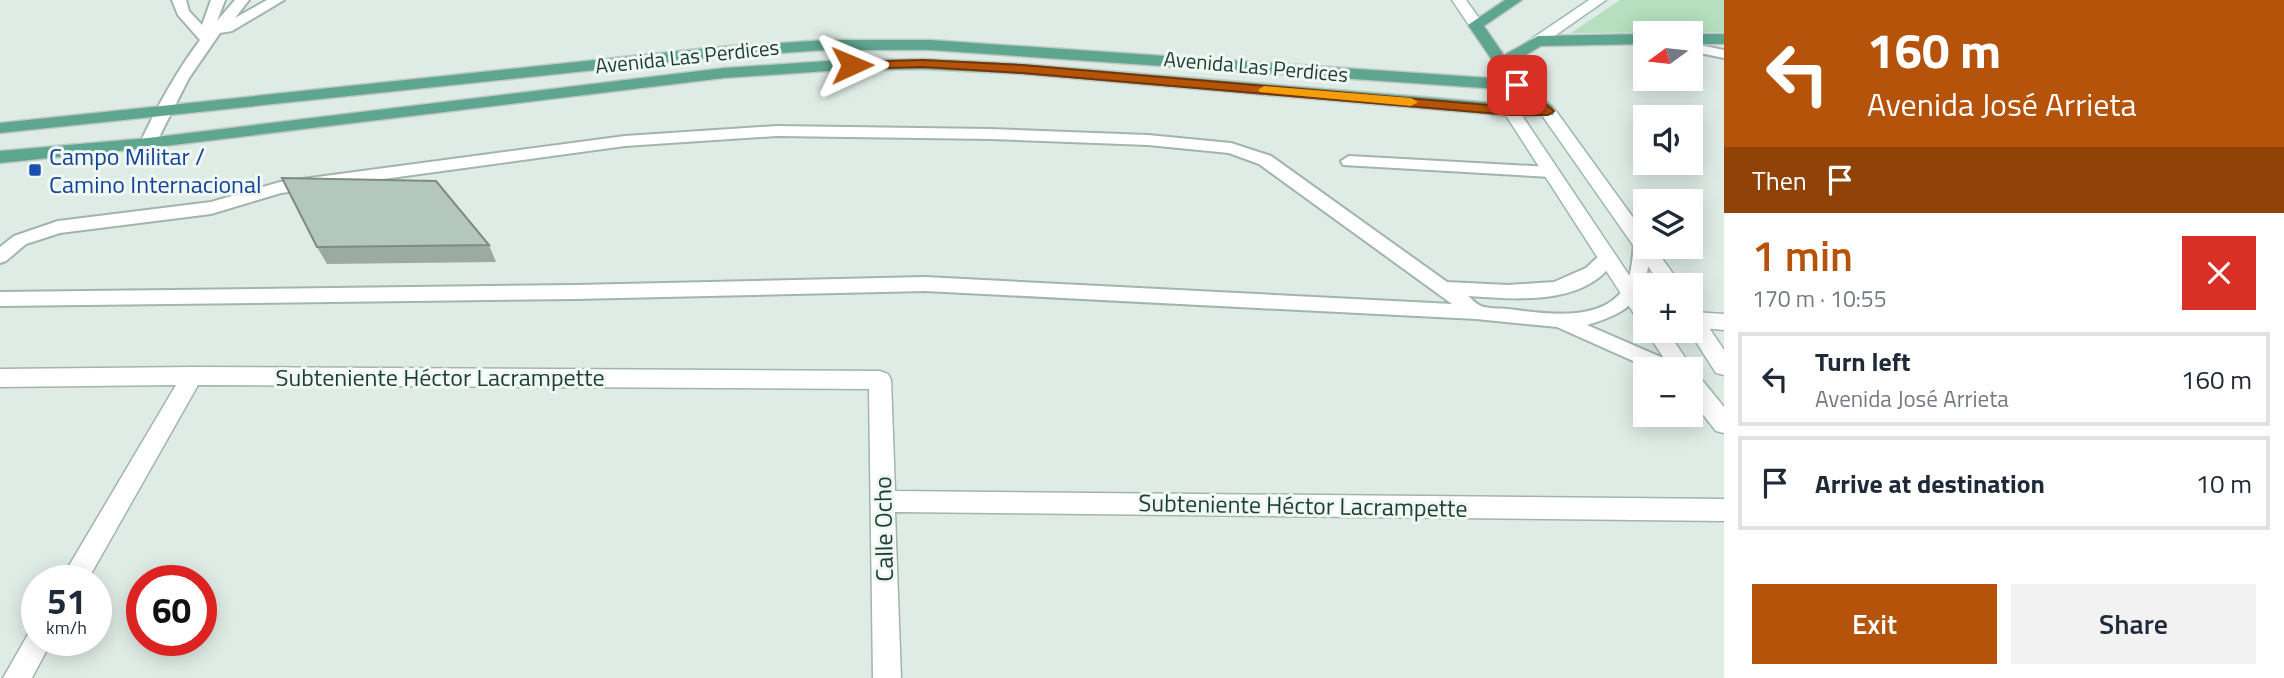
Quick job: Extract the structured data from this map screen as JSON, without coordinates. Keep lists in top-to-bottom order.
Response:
{
  "streets": {
    "main road": ["Avenida Las Perdices"],
    "street": ["Subteniente Héctor Lacrampette", "Calle Ocho"]
  },
  "crossings": [
    ["Subteniente Héctor Lacrampette", "Calle Ocho"]
  ],
  "places": {
    "transit": ["Campo Militar / Camino Internacional"]
  },
  "north": "left",
  "page": {
    "turn": ["160 m", "Avenida José Arrieta"],
    "map_buttons": ["+", "−"],
    "then": "Then",
    "heading": ["1 min", "170 m · 10:55"],
    "list": [
      {
        "name": "Turn left",
        "note": "Avenida José Arrieta",
        "value": "160 m"
      },
      {
        "name": "Arrive at destination",
        "value": "10 m"
      }
    ],
    "speed": "51 km/h",
    "limit": "60",
    "buttons": ["Exit", "Share"]
  }
}
